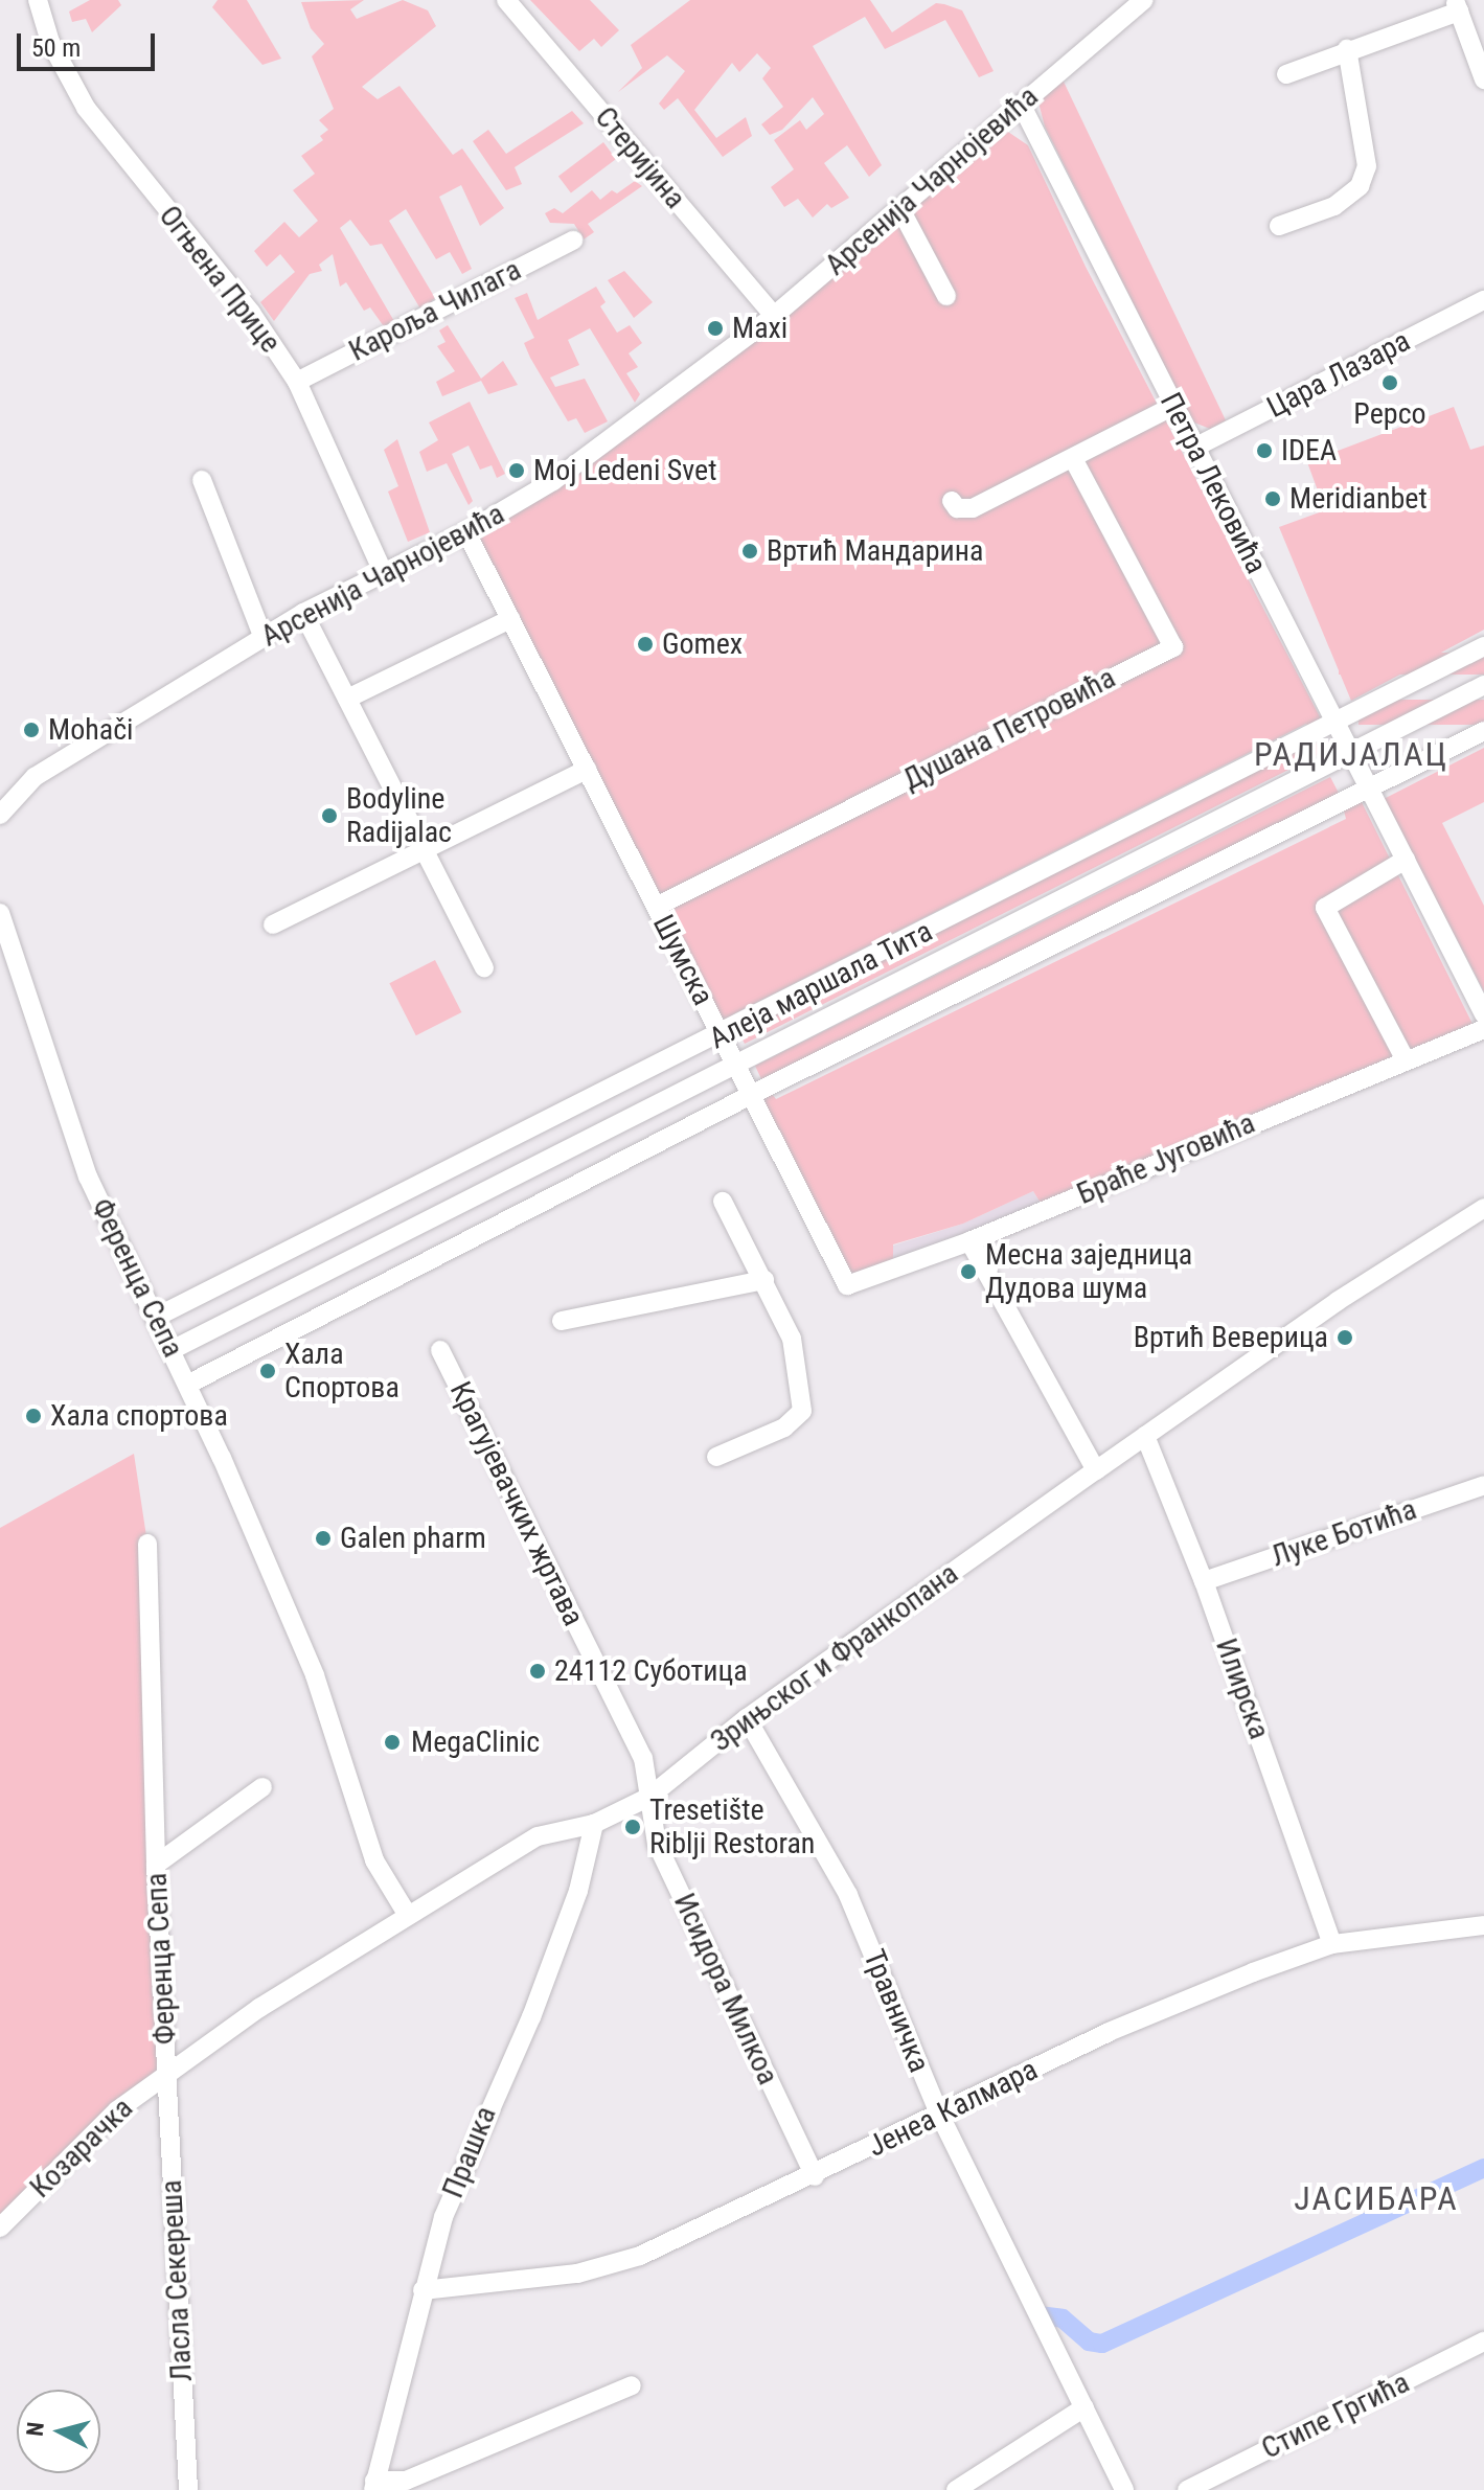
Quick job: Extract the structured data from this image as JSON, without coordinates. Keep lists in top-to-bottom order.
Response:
{
  "streets": {
    "street": [
      "Стеријина",
      "Арсенија Чарнојевића",
      "Огњена Прице",
      "Кароља Чилага",
      "Цара Лазара",
      "Петра Лековића",
      "Душана Петровића",
      "Шумска",
      "Алеја маршала Тита",
      "Браће Југовића",
      "Ференца Сепа",
      "Крагујевачких жртава",
      "Луке Ботића",
      "Зрињског и Франкопана",
      "Илирска",
      "Исидора Милкоа",
      "Травничка",
      "Јенеа Калмара",
      "Козарачка",
      "Прашка",
      "Ласла Секереша",
      "Стипе Гргића"
    ]
  },
  "crossings": [
    ["Стеријина", "Арсенија Чарнојевића"],
    ["Арсенија Чарнојевића", "Огњена Прице"],
    ["Арсенија Чарнојевића", "Петра Лековића"],
    ["Арсенија Чарнојевића", "Шумска"],
    ["Огњена Прице", "Кароља Чилага"],
    ["Цара Лазара", "Петра Лековића"],
    ["Петра Лековића", "Алеја маршала Тита"],
    ["Душана Петровића", "Шумска"],
    ["Шумска", "Алеја маршала Тита"],
    ["Шумска", "Браће Југовића"],
    ["Алеја маршала Тита", "Ференца Сепа"],
    ["Ференца Сепа", "Зрињског и Франкопана"],
    ["Ференца Сепа", "Козарачка"],
    ["Ференца Сепа", "Ласла Секереша"],
    ["Крагујевачких жртава", "Зрињског и Франкопана"],
    ["Крагујевачких жртава", "Исидора Милкоа"],
    ["Луке Ботића", "Илирска"],
    ["Зрињског и Франкопана", "Илирска"],
    ["Зрињског и Франкопана", "Исидора Милкоа"],
    ["Зрињског и Франкопана", "Травничка"],
    ["Зрињског и Франкопана", "Козарачка"],
    ["Зрињског и Франкопана", "Прашка"],
    ["Зрињског и Франкопана", "Ласла Секереша"],
    ["Илирска", "Јенеа Калмара"],
    ["Исидора Милкоа", "Јенеа Калмара"],
    ["Травничка", "Јенеа Калмара"],
    ["Јенеа Калмара", "Прашка"],
    ["Козарачка", "Ласла Секереша"]
  ],
  "districts": ["РАДИЈАЛАЦ", "ЈАСИБАРА"],
  "places": [
    "Maxi",
    "Pepco",
    "IDEA",
    "Moj Ledeni Svet",
    "Meridianbet",
    "Вртић Мандарина",
    "Gomex",
    "Mohači",
    "Bodyline Radijalac",
    "Месна заједница Дудова шума",
    "Вртић Веверица",
    "Хала Спортова",
    "Хала спортова",
    "Galen pharm",
    "24112 Суботица",
    "MegaClinic",
    "Tresetište Riblji Restoran"
  ],
  "scale_bar": "50 m",
  "north": "left"
}
